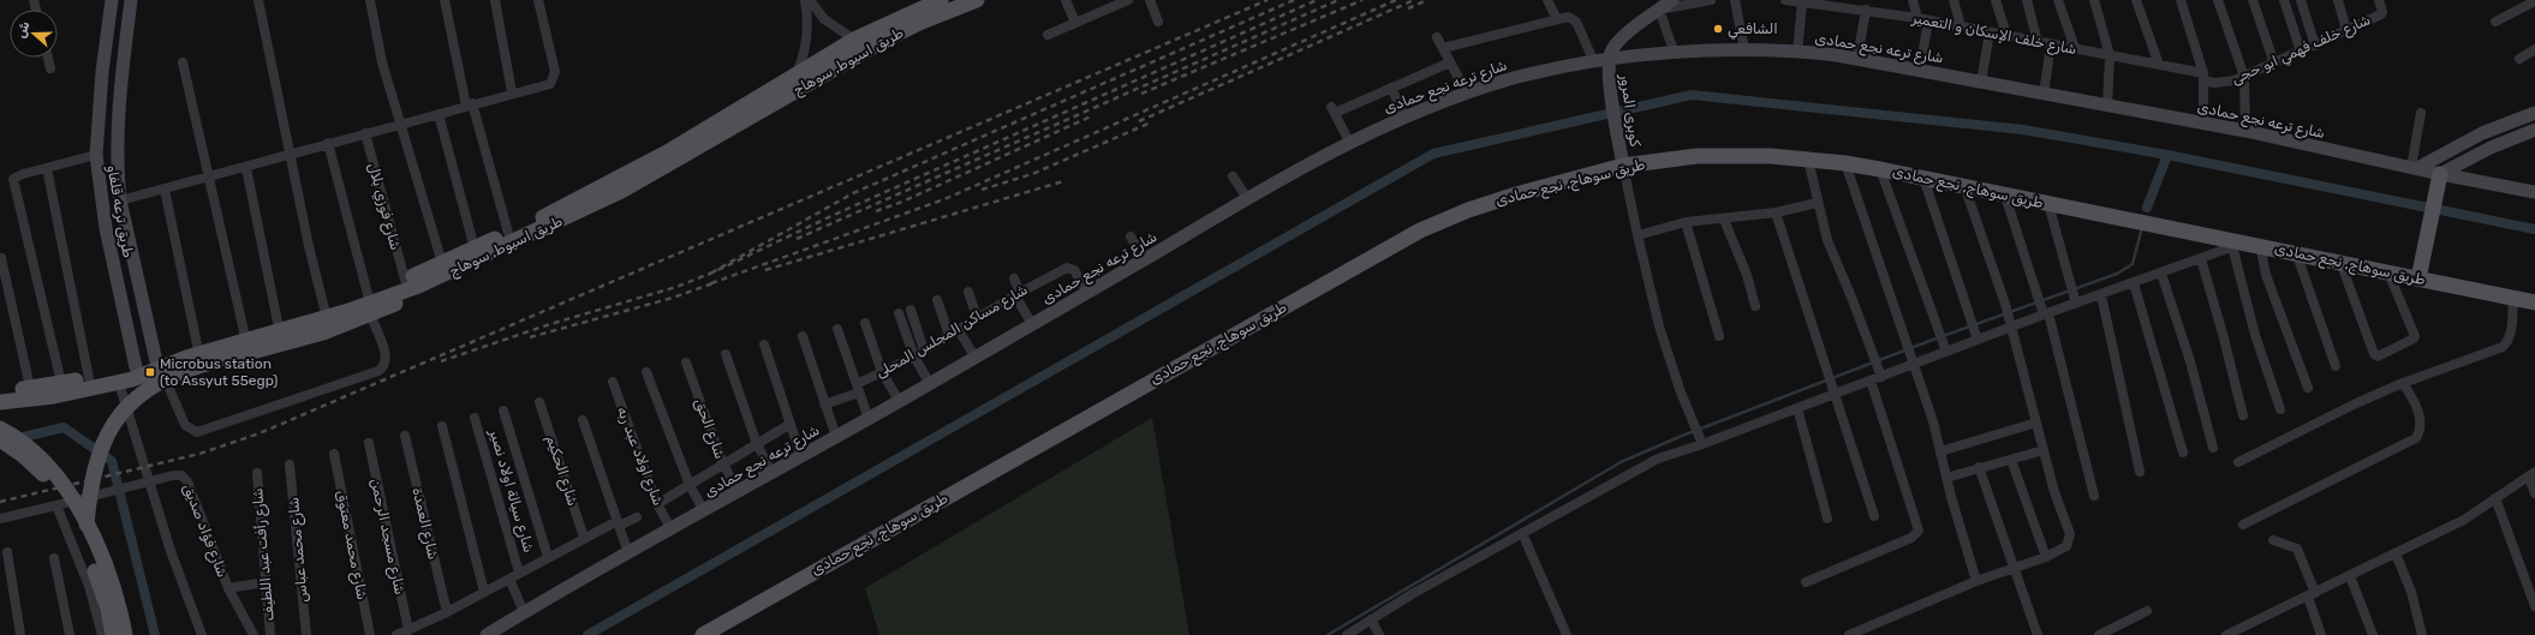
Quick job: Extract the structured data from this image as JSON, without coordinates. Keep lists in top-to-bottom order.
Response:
{
  "streets": {
    "main road": ["طريق اسيوط, سوهاج", "طريق سوهاج, نجع حمادى"],
    "street": [
      "شارع خلف الإسكان و التعمير",
      "شارع ترعه نجع حمادى",
      "شارع خلف فهمي ابو حجى",
      "كوبرى المرور",
      "شارع فوزي بلال",
      "طريق ترعه قلفاو",
      "شارع مساكن المجلس المحلى",
      "شارع الحق",
      "شارع اولاد عبد ربه",
      "شارع الحكيم",
      "شارع سيالة اولاد نصير",
      "شارع العمدة",
      "شارع فؤاد صديق",
      "شارع مسجد الرحمن",
      "شارع محمد معتوق",
      "شارع محمد عباس",
      "شارع رأفت عبد اللطيف"
    ]
  },
  "crossings": [
    ["شارع خلف الإسكان و التعمير", "شارع خلف فهمي ابو حجى"],
    ["شارع ترعه نجع حمادى", "كوبرى المرور"],
    ["شارع ترعه نجع حمادى", "شارع مساكن المجلس المحلى"],
    ["شارع ترعه نجع حمادى", "شارع الحق"],
    ["شارع ترعه نجع حمادى", "شارع اولاد عبد ربه"],
    ["طريق اسيوط, سوهاج", "شارع فوزي بلال"],
    ["طريق اسيوط, سوهاج", "طريق ترعه قلفاو"],
    ["كوبرى المرور", "طريق سوهاج, نجع حمادى"]
  ],
  "places": {
    "other": ["الشافعي"],
    "transit": ["Microbus station (to Assyut 55egp)"]
  },
  "north": "left"
}
